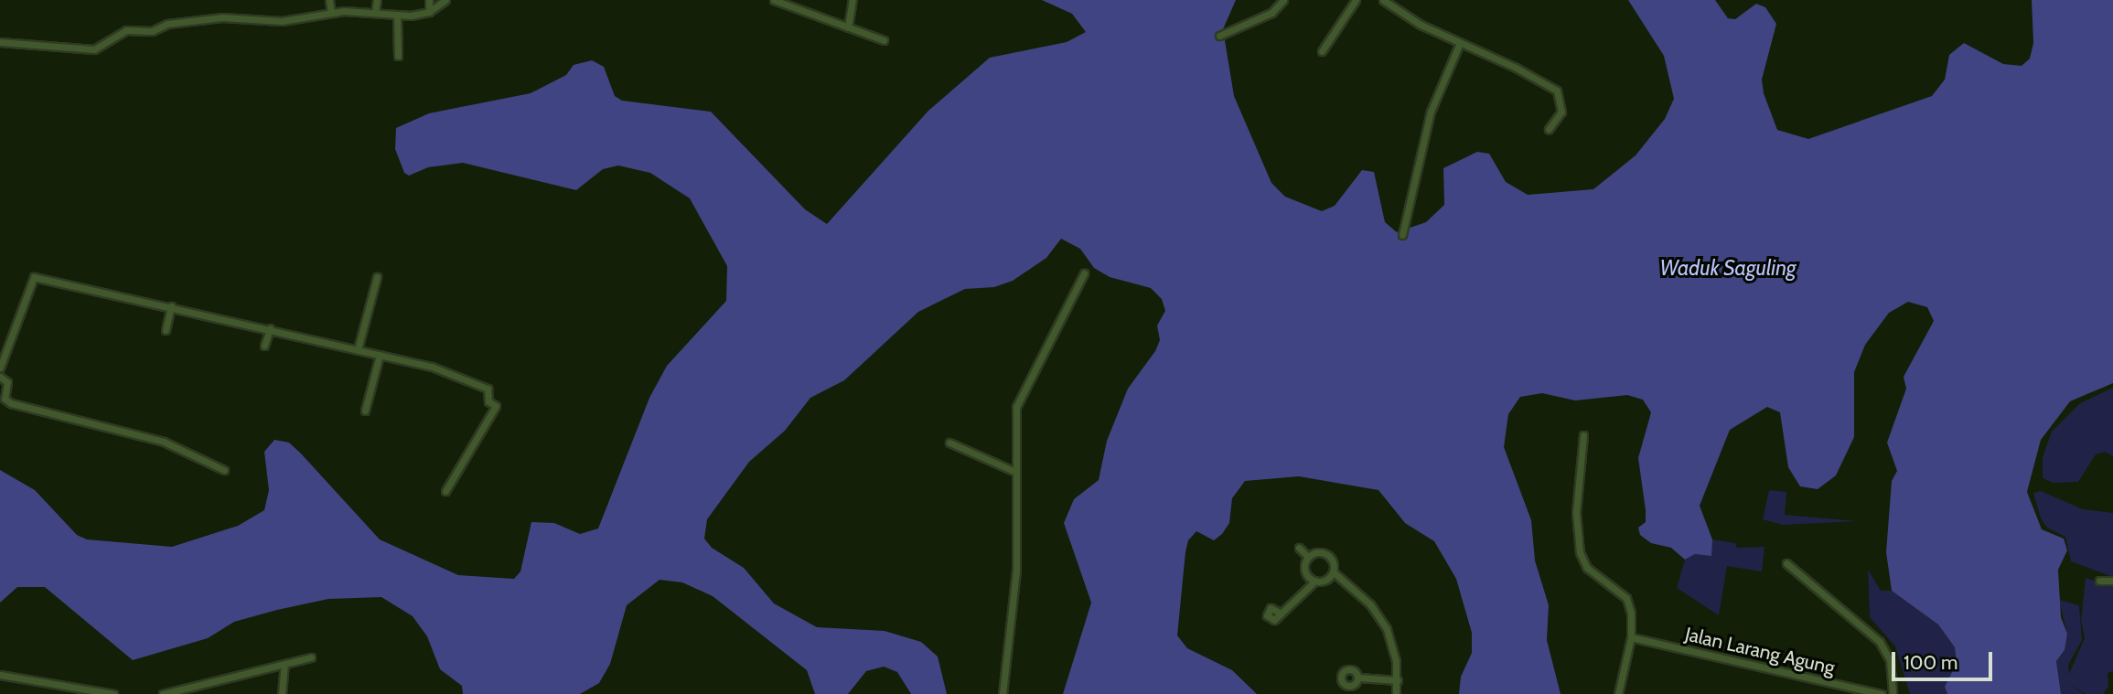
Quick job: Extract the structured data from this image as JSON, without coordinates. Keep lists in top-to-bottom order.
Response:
{
  "streets": {
    "street": ["Jalan Larang Agung"]
  },
  "water": ["Waduk Saguling"],
  "scale_bar": "100 m"
}
